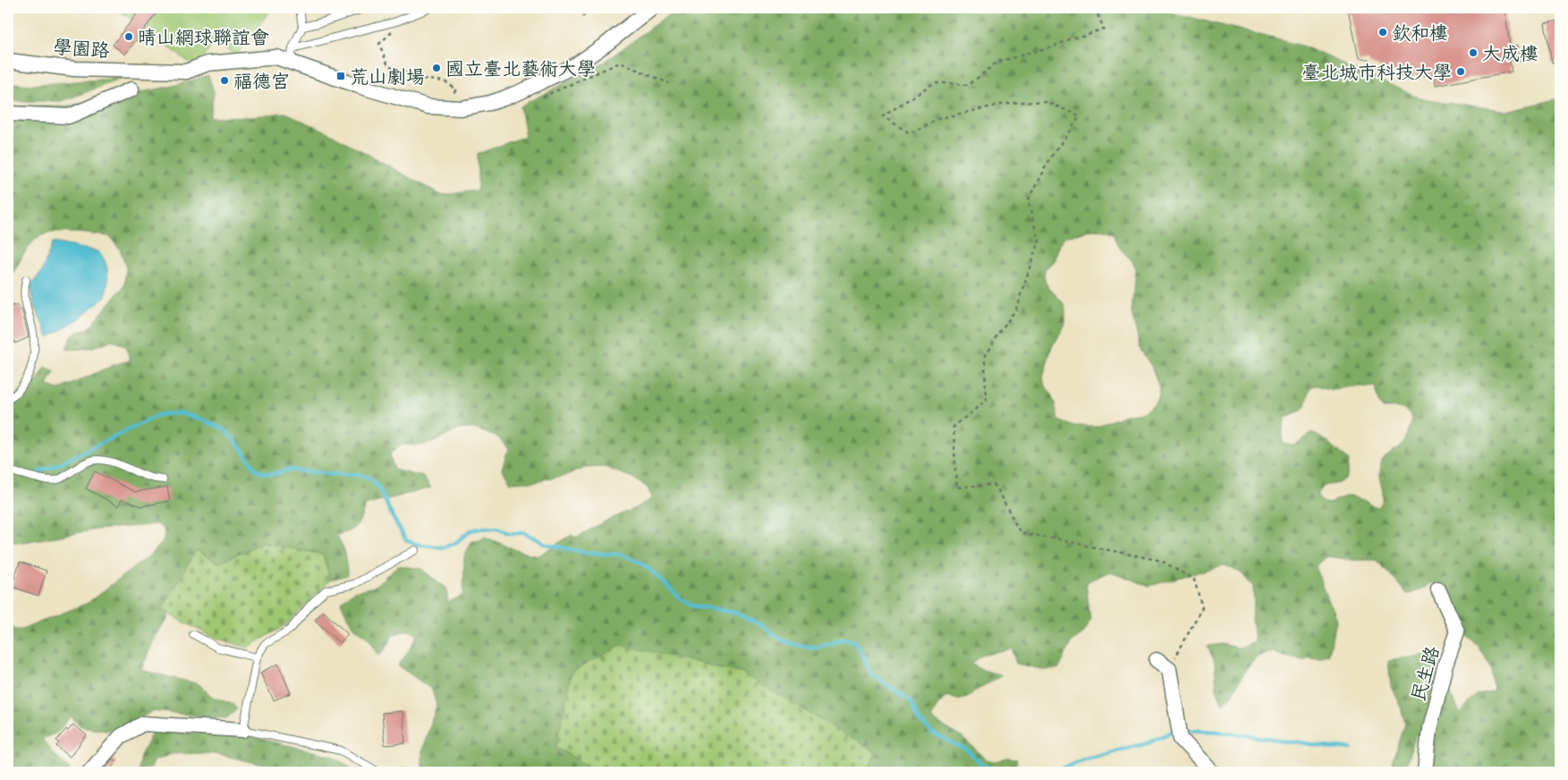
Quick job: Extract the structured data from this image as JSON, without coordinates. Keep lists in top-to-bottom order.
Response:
{
  "streets": {
    "street": ["學園路", "民生路"]
  },
  "places": {
    "other": [
      "欽和樓",
      "晴山網球聯誼會",
      "大成樓",
      "國立臺北藝術大學",
      "臺北城市科技大學",
      "福德宮"
    ],
    "transit": ["荒山劇場"]
  }
}
